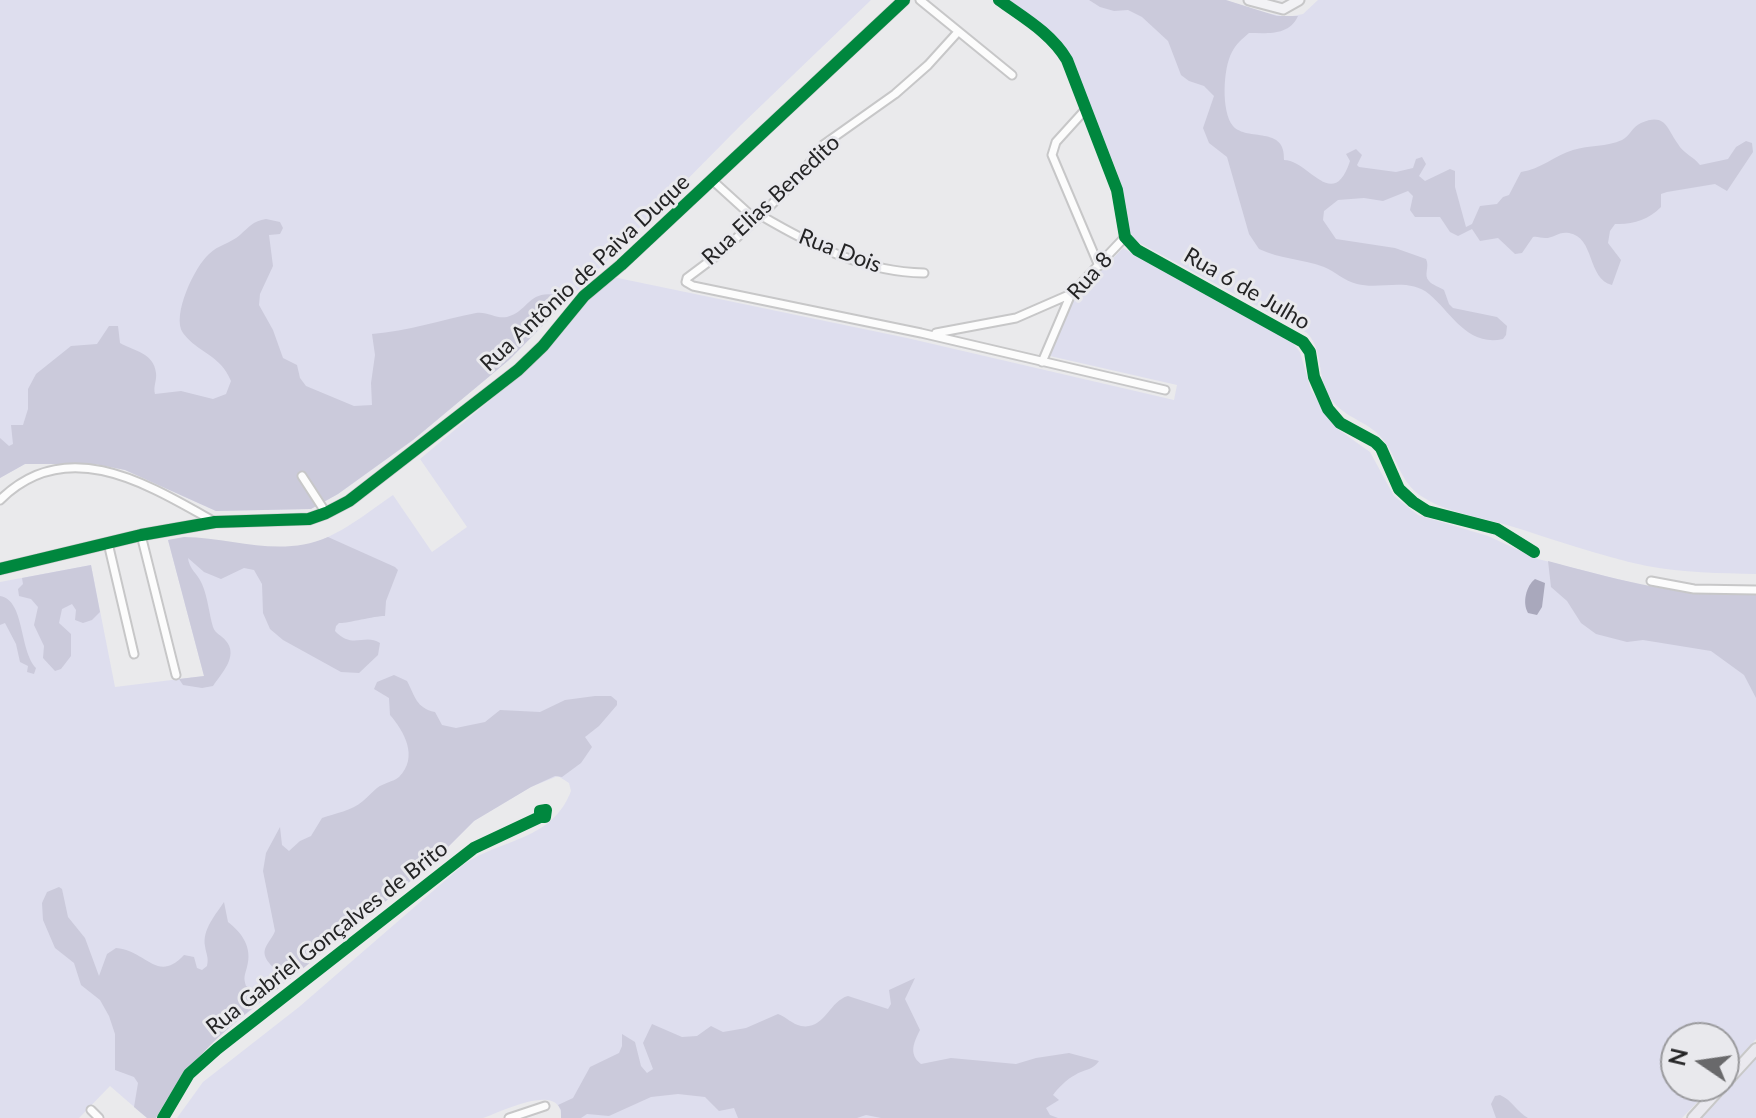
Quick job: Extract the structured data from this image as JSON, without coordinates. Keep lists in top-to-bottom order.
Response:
{
  "streets": {
    "street": [
      "Rua Elias Benedito",
      "Rua Dois",
      "Rua Antônio de Paiva Duque",
      "Rua 8",
      "Rua 6 de Julho",
      "Rua Gabriel Gonçalves de Brito"
    ]
  },
  "crossings": [
    ["Rua Elias Benedito", "Rua Dois"],
    ["Rua Dois", "Rua Antônio de Paiva Duque"],
    ["Rua 8", "Rua 6 de Julho"]
  ],
  "north": "left"
}
